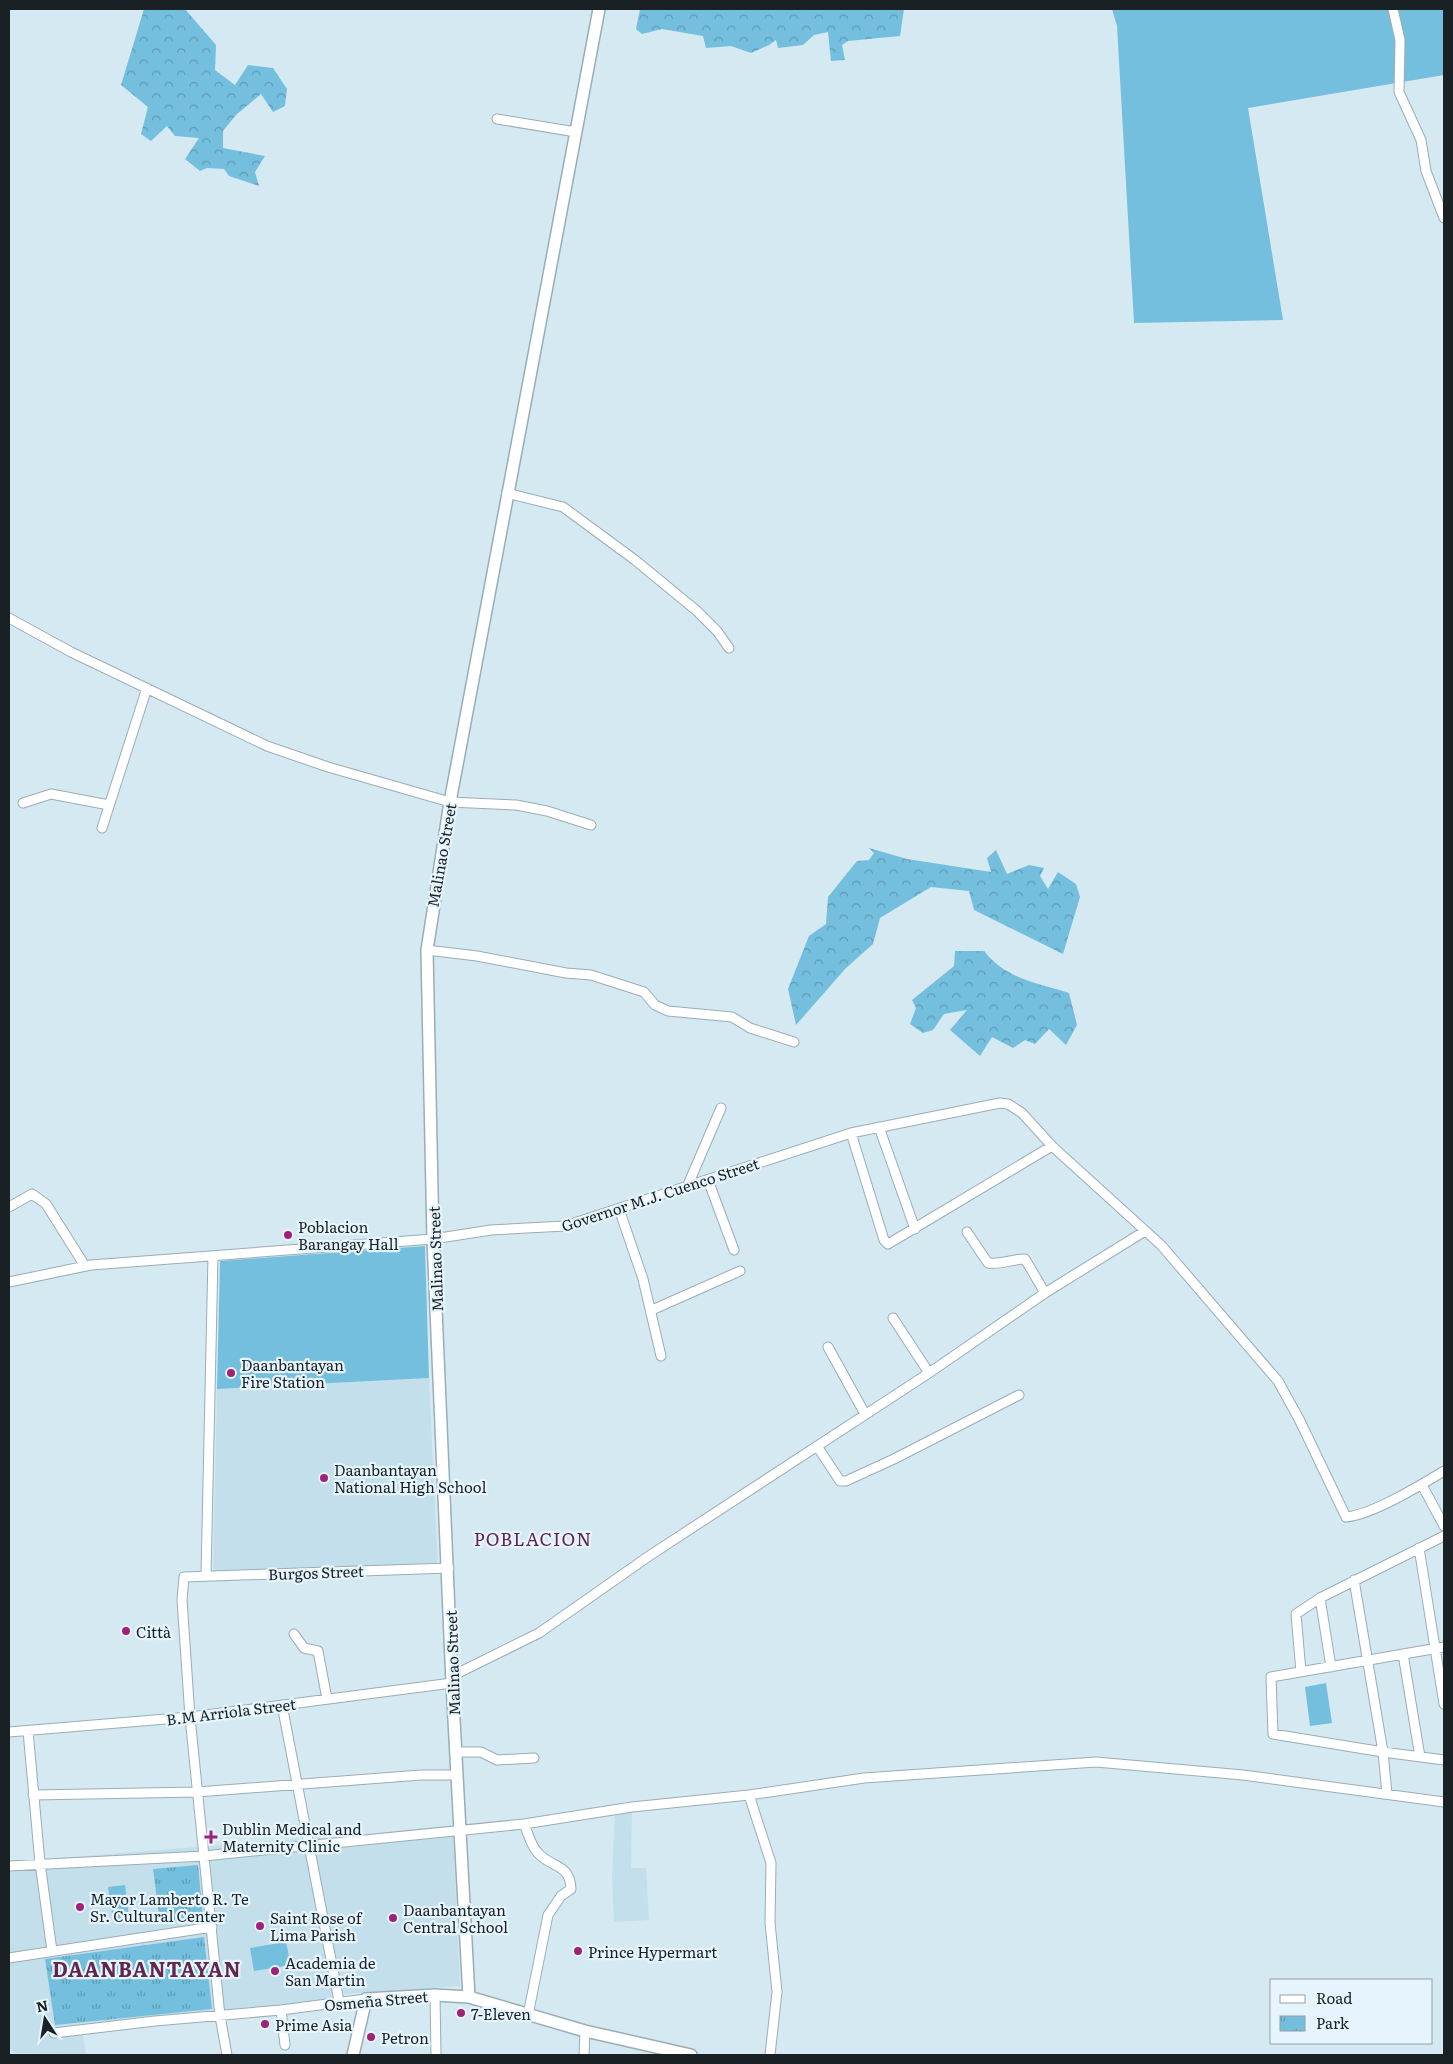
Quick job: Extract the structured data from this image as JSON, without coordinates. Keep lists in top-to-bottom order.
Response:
{
  "streets": {
    "main road": ["Malinao Street", "Osmeña Street"],
    "street": ["Governor M.J. Cuenco Street", "Burgos Street", "B.M Arriola Street"]
  },
  "crossings": [
    ["Malinao Street", "Governor M.J. Cuenco Street"],
    ["Malinao Street", "Burgos Street"],
    ["Malinao Street", "B.M Arriola Street"],
    ["Malinao Street", "Osmeña Street"],
    ["Burgos Street", "B.M Arriola Street"]
  ],
  "districts": ["POBLACION", "DAANBANTAYAN"],
  "places": {
    "other": [
      "Poblacion Barangay Hall",
      "Daanbantayan Fire Station",
      "Daanbantayan National High School",
      "Città",
      "Mayor Lamberto R. Te Sr. Cultural Center",
      "Daanbantayan Central School",
      "Saint Rose of Lima Parish",
      "Prince Hypermart",
      "Academia de San Martin",
      "7-Eleven",
      "Prime Asia",
      "Petron"
    ],
    "health": ["Dublin Medical and Maternity Clinic"]
  },
  "legend": ["Road", "Park"],
  "north": "top"
}
